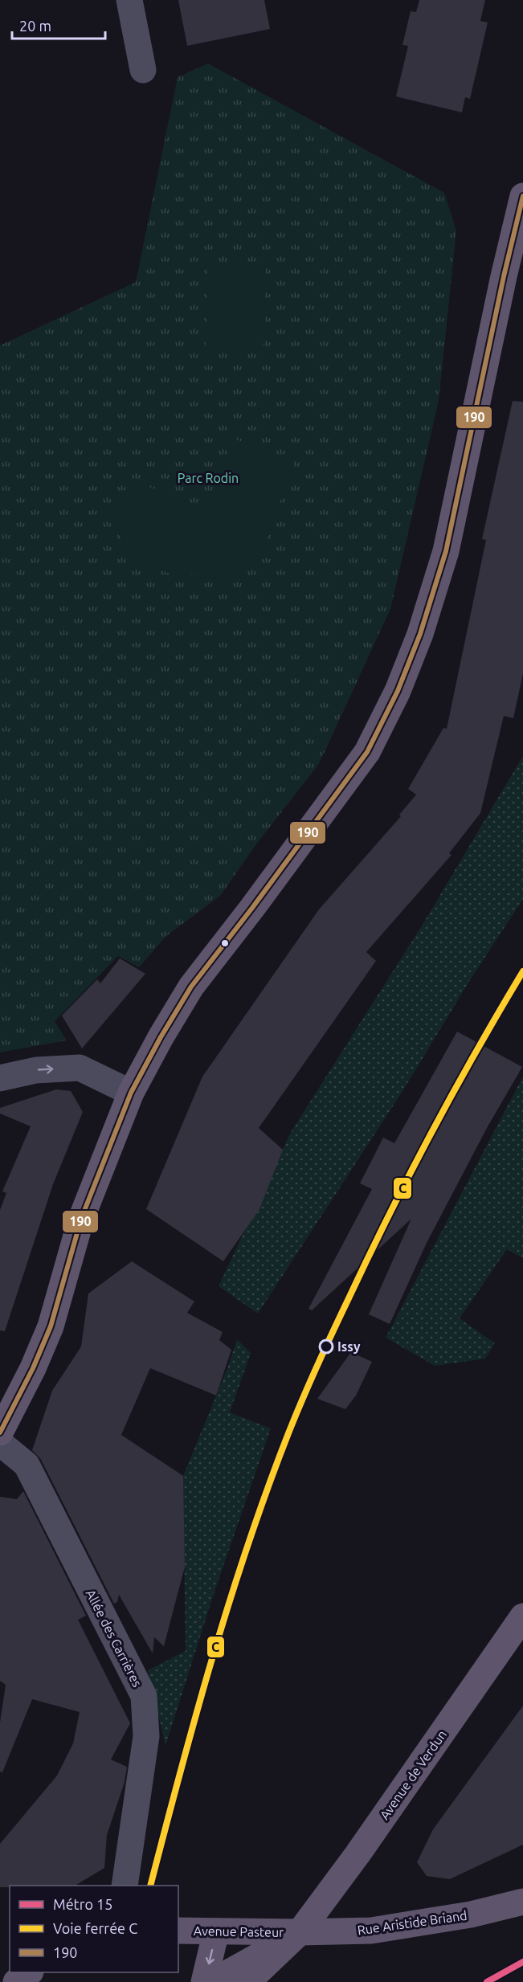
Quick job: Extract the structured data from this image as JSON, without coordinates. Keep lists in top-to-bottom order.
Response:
{
  "streets": {
    "main road": ["Avenue de Verdun", "Rue Aristide Briand", "Avenue Pasteur"],
    "street": ["Allée des Carrières"]
  },
  "crossings": [
    ["Avenue de Verdun", "Rue Aristide Briand"],
    ["Avenue de Verdun", "Avenue Pasteur"],
    ["Rue Aristide Briand", "Avenue Pasteur"]
  ],
  "parks": ["Parc Rodin"],
  "places": ["Issy"],
  "lines": ["transit line 190", "rail line C", "metro line 15"],
  "legend": ["Métro 15", "Voie ferrée C", "190"],
  "scale_bar": "20 m"
}
